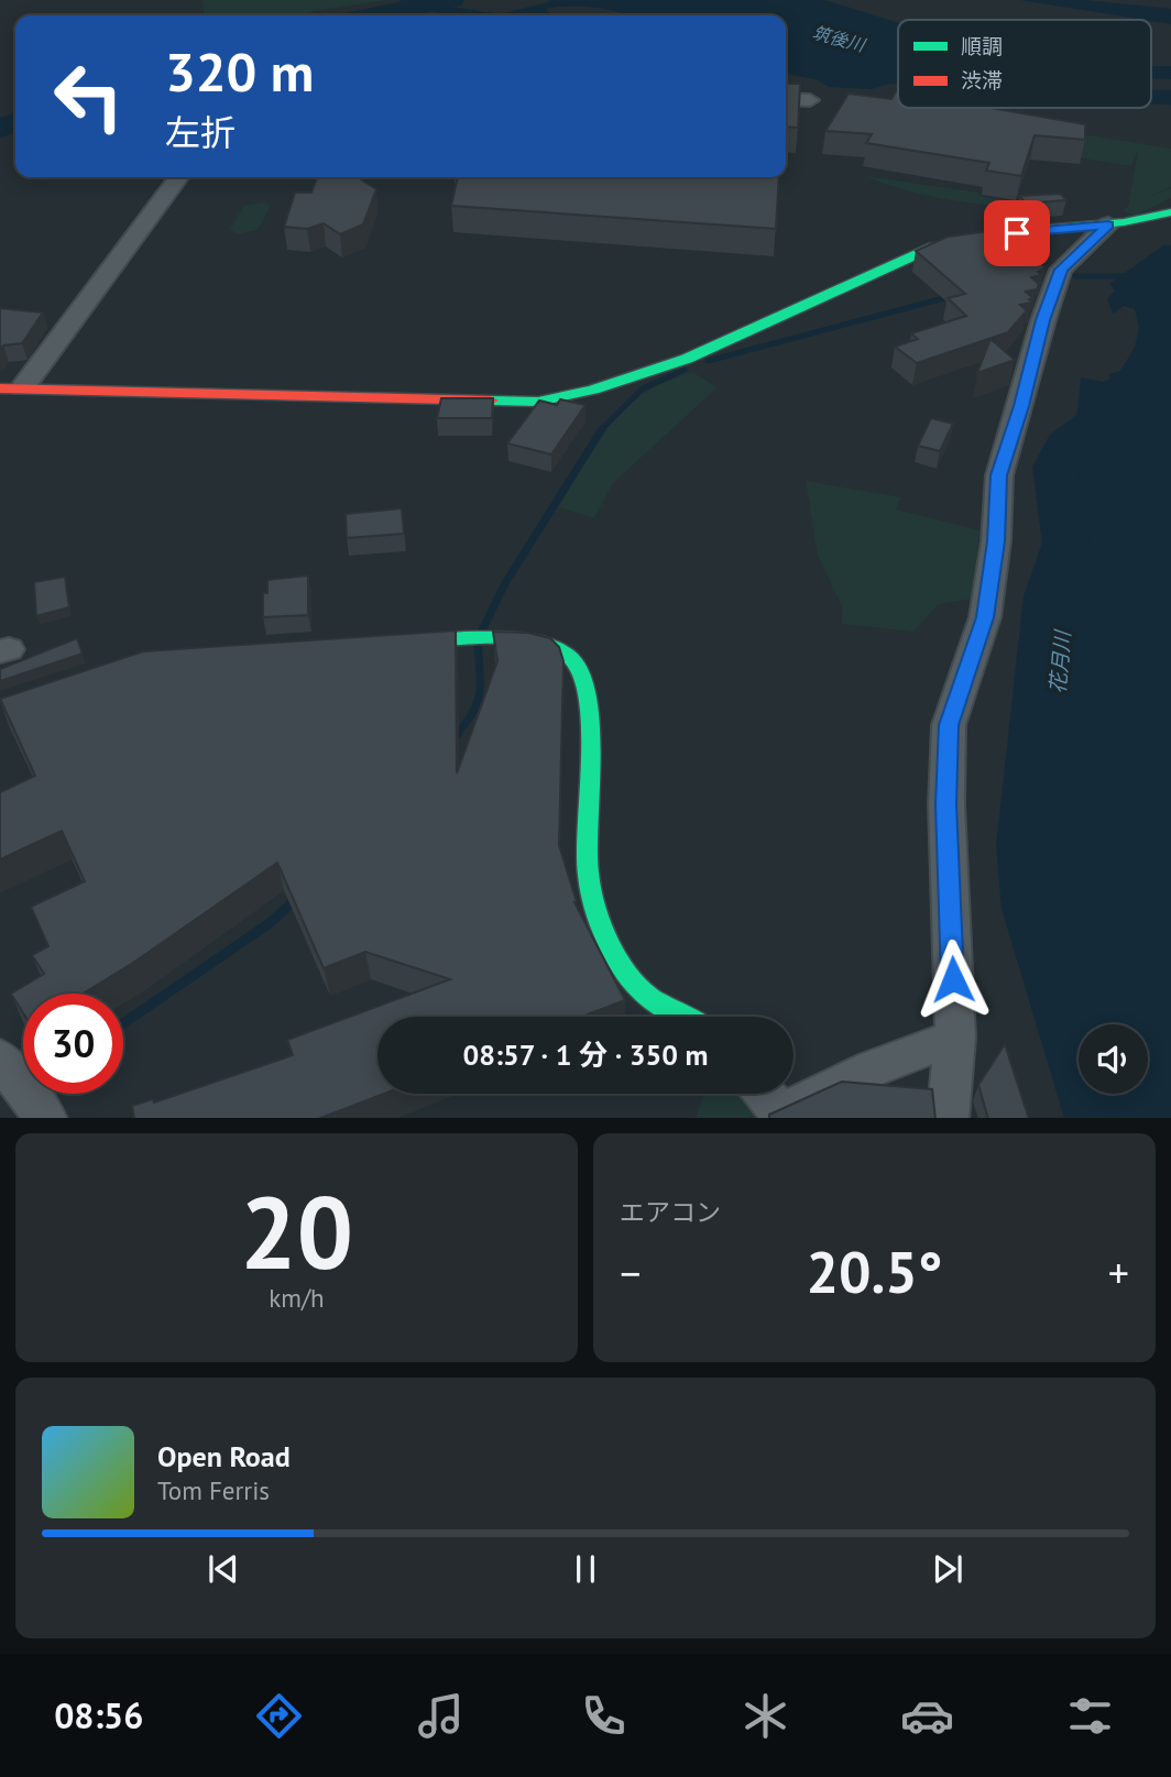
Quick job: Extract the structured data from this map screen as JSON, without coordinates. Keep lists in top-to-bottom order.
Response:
{
  "water": ["筑後川", "花月川"],
  "legend": ["順調", "渋滞"],
  "page": {
    "turn": ["320 m", "左折"],
    "limit": "30",
    "trip": "08:57 · 1 分 · 350 m",
    "tile": [
      ["20", "km/h"],
      "エアコン"
    ],
    "heat": ["−", "20.5°", "+"],
    "song": ["Open Road", "Tom Ferris"],
    "tabs": "08:56"
  }
}
